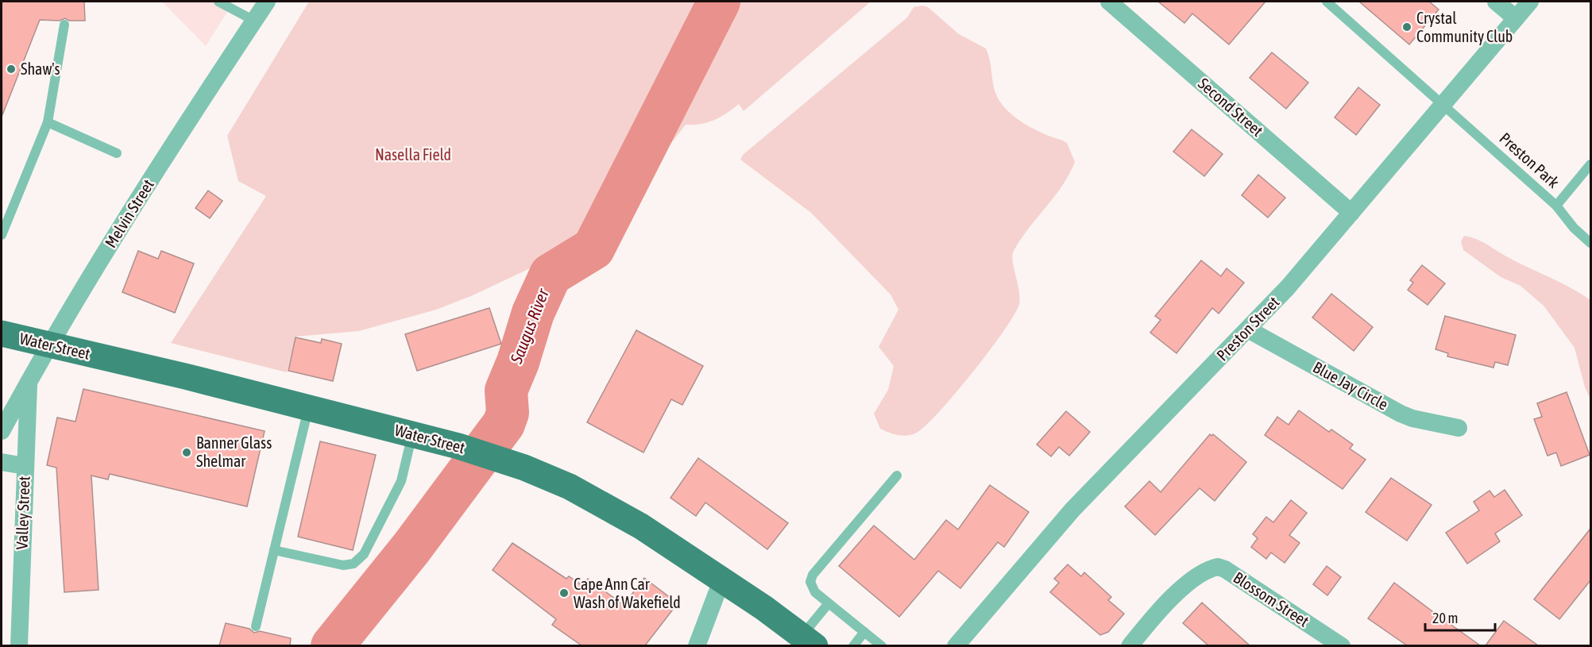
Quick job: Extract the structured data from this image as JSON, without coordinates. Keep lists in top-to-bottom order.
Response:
{
  "streets": {
    "main road": ["Water Street"],
    "street": [
      "Second Street",
      "Melvin Street",
      "Preston Street",
      "Blue Jay Circle",
      "Valley Street",
      "Blossom Street"
    ],
    "lane": ["Preston Park"]
  },
  "crossings": [
    ["Second Street", "Preston Street"],
    ["Preston Park", "Preston Street"],
    ["Melvin Street", "Water Street"],
    ["Melvin Street", "Valley Street"],
    ["Preston Street", "Blue Jay Circle"]
  ],
  "water": ["Saugus River"],
  "parks": ["Nasella Field"],
  "places": [
    "Crystal Community Club",
    "Shaw's",
    "Banner Glass Shelmar",
    "Cape Ann Car Wash of Wakefield"
  ],
  "scale_bar": "20 m"
}
